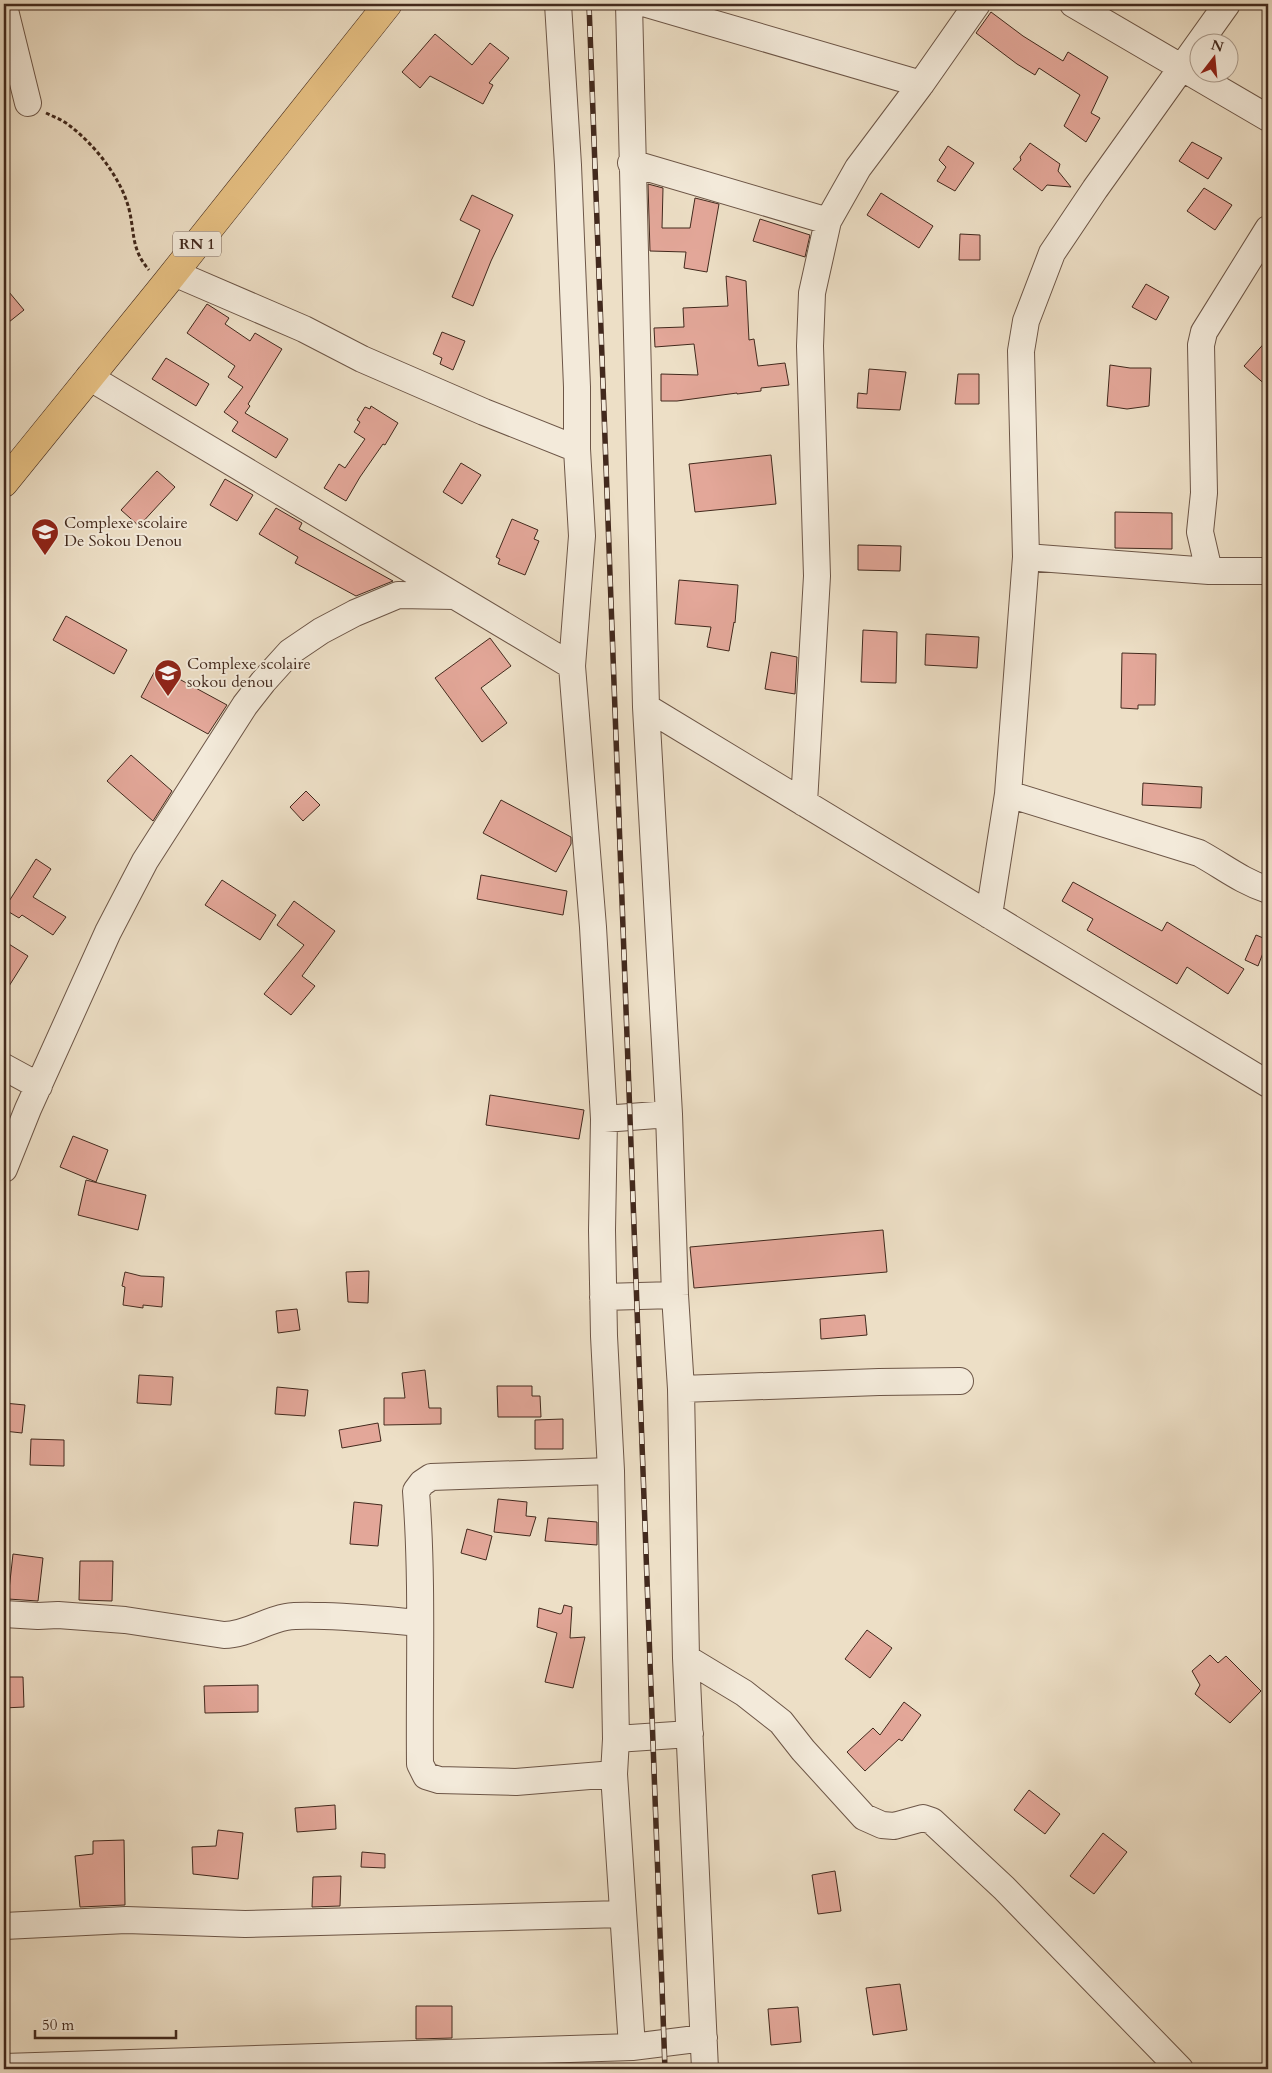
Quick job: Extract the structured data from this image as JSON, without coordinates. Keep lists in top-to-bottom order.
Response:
{
  "streets": {
    "main road": ["RN 1"]
  },
  "places": {
    "school or university": ["Complexe scolaire De Sokou Denou", "Complexe scolaire sokou denou"]
  },
  "scale_bar": "50 m",
  "north": "top"
}
